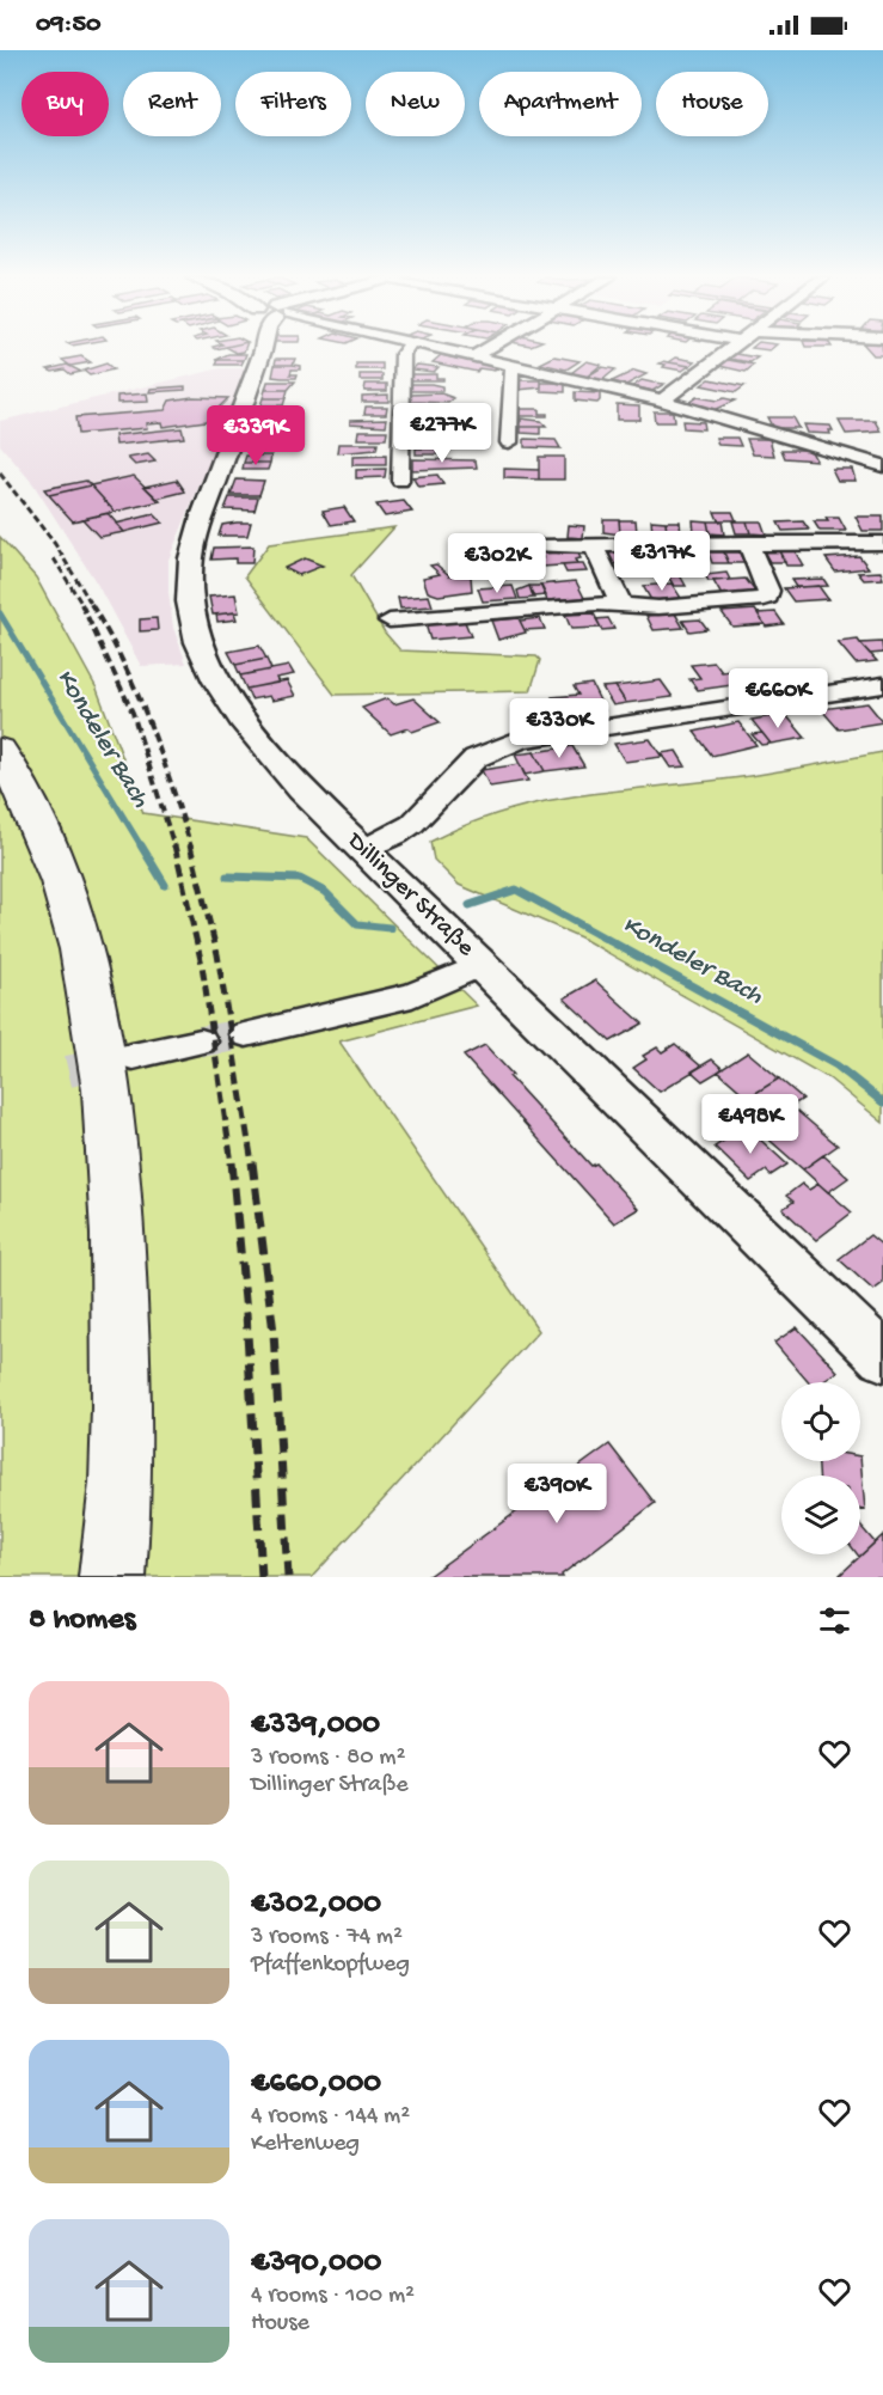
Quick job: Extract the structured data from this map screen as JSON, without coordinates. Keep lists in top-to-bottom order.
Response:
{
  "streets": {
    "street": ["Dillinger Straße"]
  },
  "water": ["Kondeler Bach"],
  "page": {
    "status": "09:50",
    "chip": [
      "Buy",
      "Rent",
      "Filters",
      "New",
      "Apartment",
      "House"
    ],
    "price": [
      "€277K",
      "€339K",
      "€317K",
      "€302K",
      "€660K",
      "€330K",
      "€498K",
      "€390K"
    ],
    "heading": "8 homes",
    "list": [
      {
        "name": "€339,000",
        "note": "3 rooms · 80 m² · Dillinger Straße"
      },
      {
        "name": "€302,000",
        "note": "3 rooms · 74 m² · Pfaffenkopfweg"
      },
      {
        "name": "€660,000",
        "note": "4 rooms · 144 m² · Keltenweg"
      },
      {
        "name": "€390,000",
        "note": "4 rooms · 100 m² · House"
      }
    ]
  }
}
